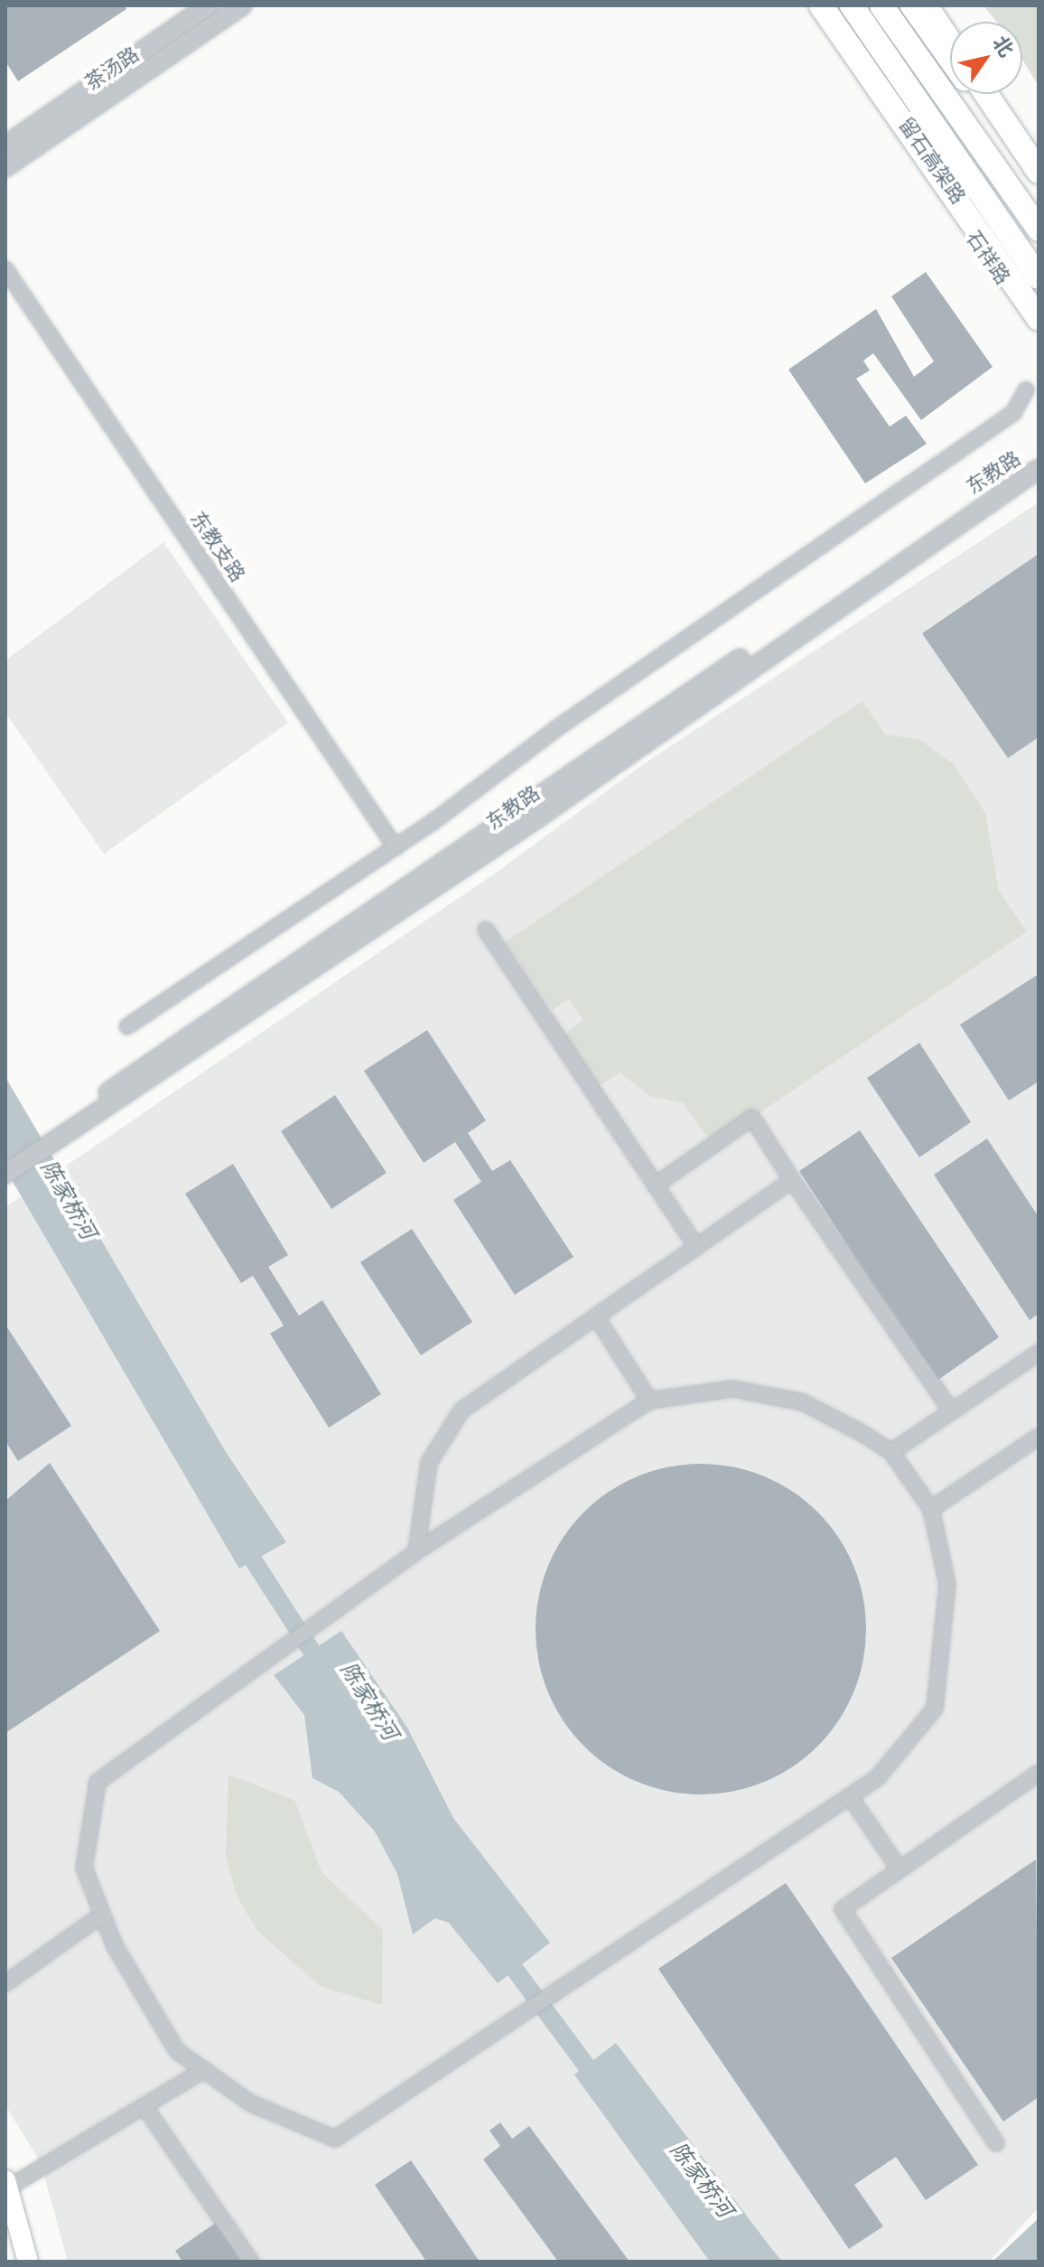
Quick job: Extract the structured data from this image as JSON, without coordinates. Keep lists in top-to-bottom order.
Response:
{
  "streets": {
    "main road": ["留石高架路", "石祥路"],
    "street": ["茶汤路", "东教路", "东教支路"]
  },
  "water": ["陈家桥河"],
  "north": "top right"
}
